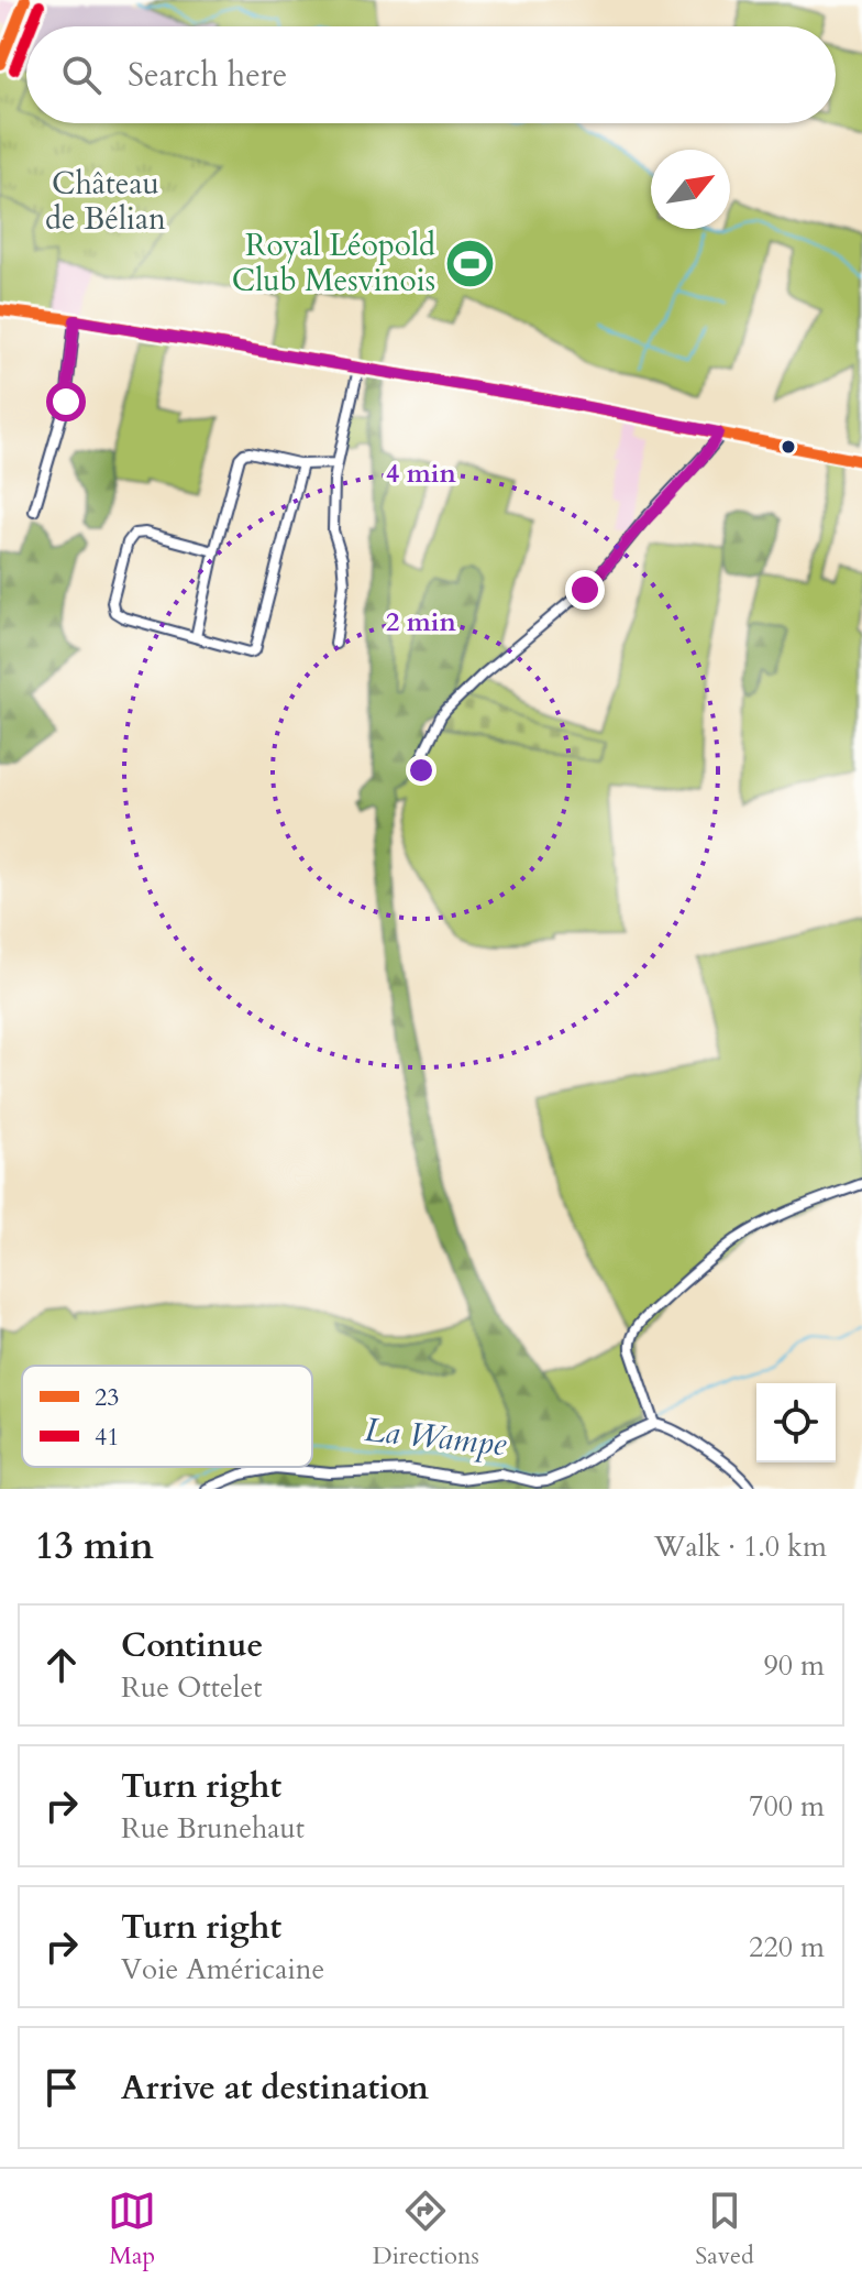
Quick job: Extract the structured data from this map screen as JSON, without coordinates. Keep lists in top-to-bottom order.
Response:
{
  "water": ["La Wampe"],
  "parks": ["Château de Bélian"],
  "places": {
    "sports": ["Royal Léopold Club Mesvinois"]
  },
  "lines": ["transit line 23", "transit line 41"],
  "legend": ["23", "41"],
  "north": "top right",
  "page": {
    "search": "Search here",
    "heading": ["13 min", "Walk · 1.0 km"],
    "list": [
      ["Continue", "Rue Ottelet", "90 m"],
      ["Turn right", "Rue Brunehaut", "700 m"],
      ["Turn right", "Voie Américaine", "220 m"],
      "Arrive at destination"
    ],
    "nav": ["Map", "Directions", "Saved"]
  },
  "rings": ["4 min", "2 min"]
}
